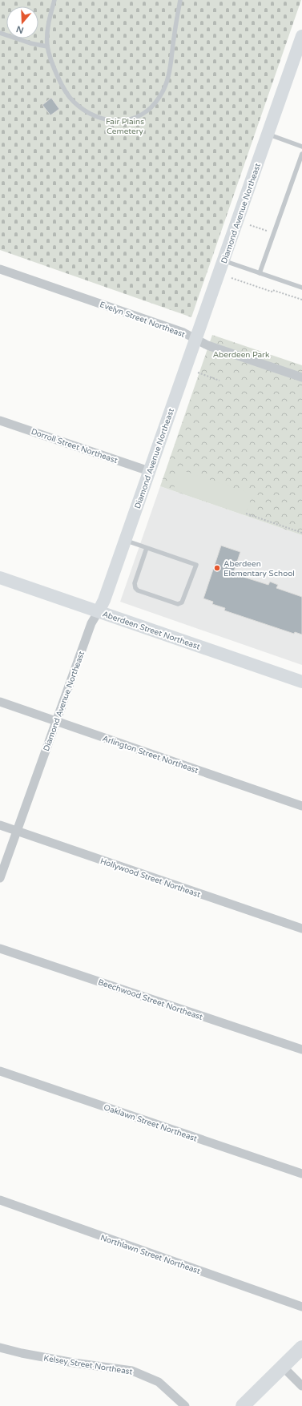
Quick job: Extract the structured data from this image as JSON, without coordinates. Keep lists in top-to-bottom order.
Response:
{
  "streets": {
    "street": [
      "Diamond Avenue Northeast",
      "Evelyn Street Northeast",
      "Dorroll Street Northeast",
      "Aberdeen Street Northeast",
      "Arlington Street Northeast",
      "Hollywood Street Northeast",
      "Beechwood Street Northeast",
      "Oaklawn Street Northeast",
      "Northlawn Street Northeast",
      "Kelsey Street Northeast"
    ]
  },
  "crossings": [
    ["Diamond Avenue Northeast", "Evelyn Street Northeast"],
    ["Diamond Avenue Northeast", "Dorroll Street Northeast"],
    ["Diamond Avenue Northeast", "Aberdeen Street Northeast"],
    ["Diamond Avenue Northeast", "Arlington Street Northeast"],
    ["Diamond Avenue Northeast", "Hollywood Street Northeast"]
  ],
  "parks": ["Fair Plains Cemetery", "Aberdeen Park"],
  "places": ["Aberdeen Elementary School"],
  "north": "bottom"
}
